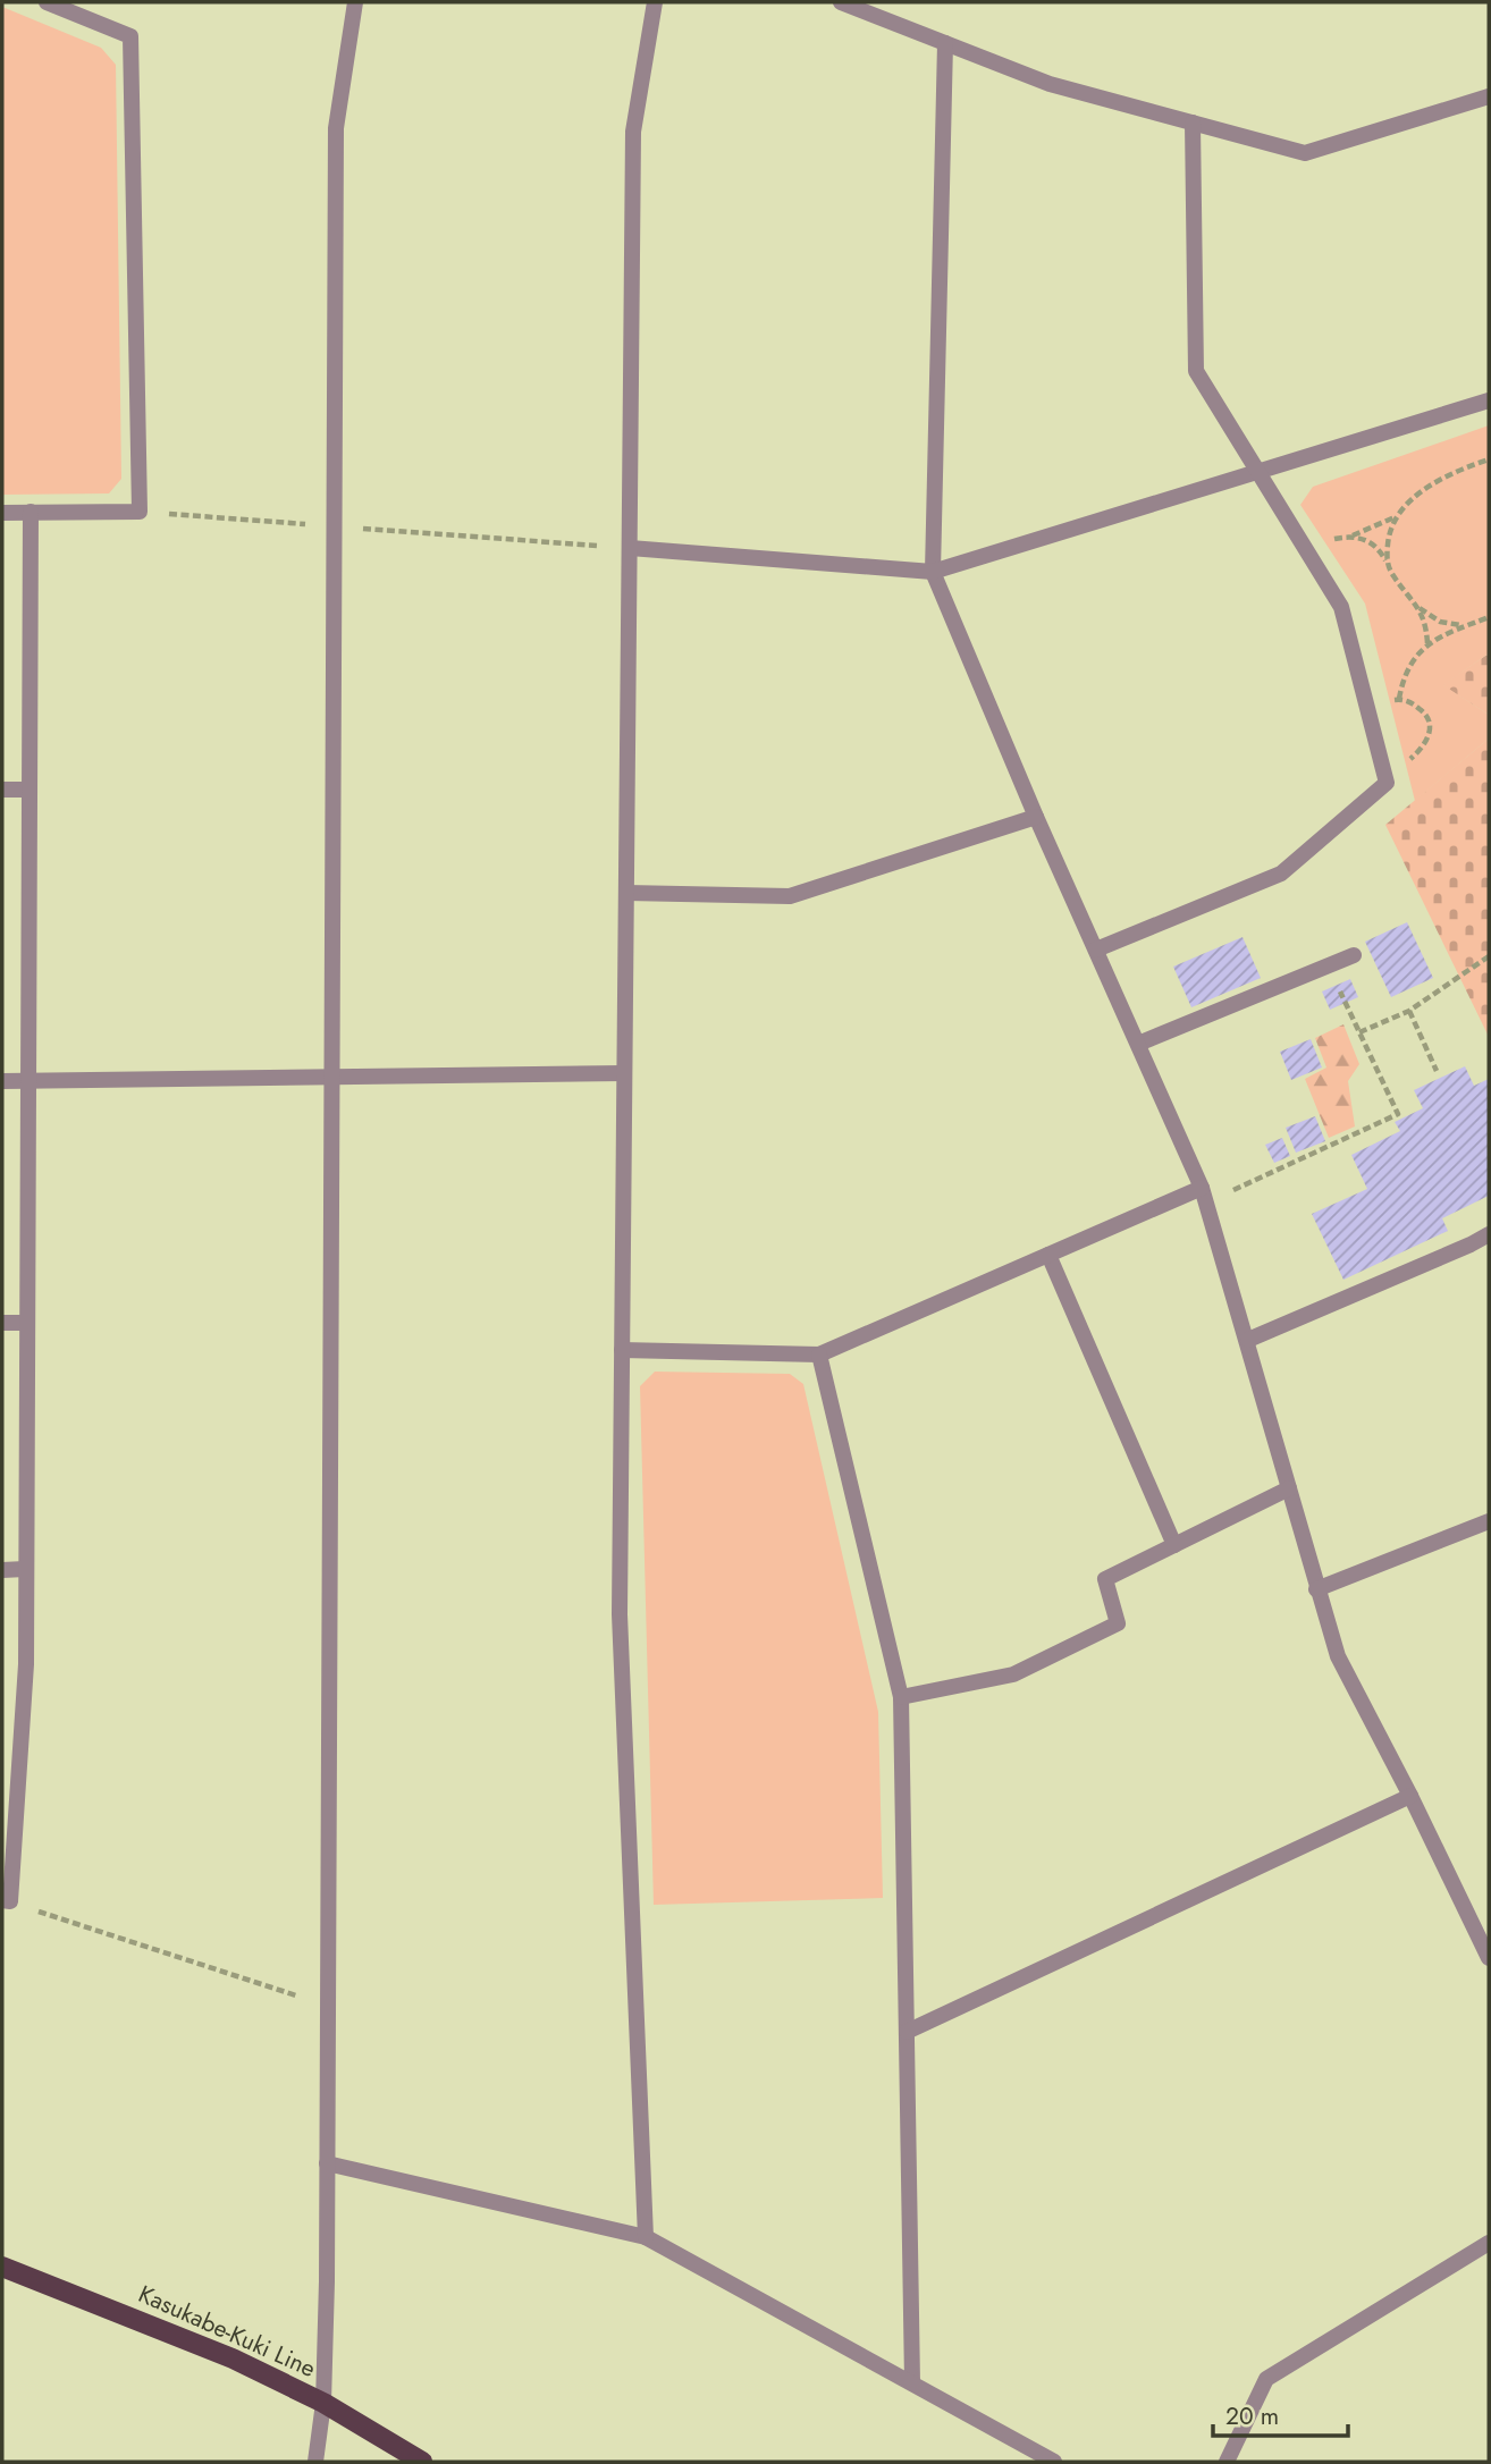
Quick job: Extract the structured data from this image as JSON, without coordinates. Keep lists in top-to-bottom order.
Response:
{
  "streets": {
    "main road": ["Kasukabe-Kuki Line"]
  },
  "scale_bar": "20 m"
}
